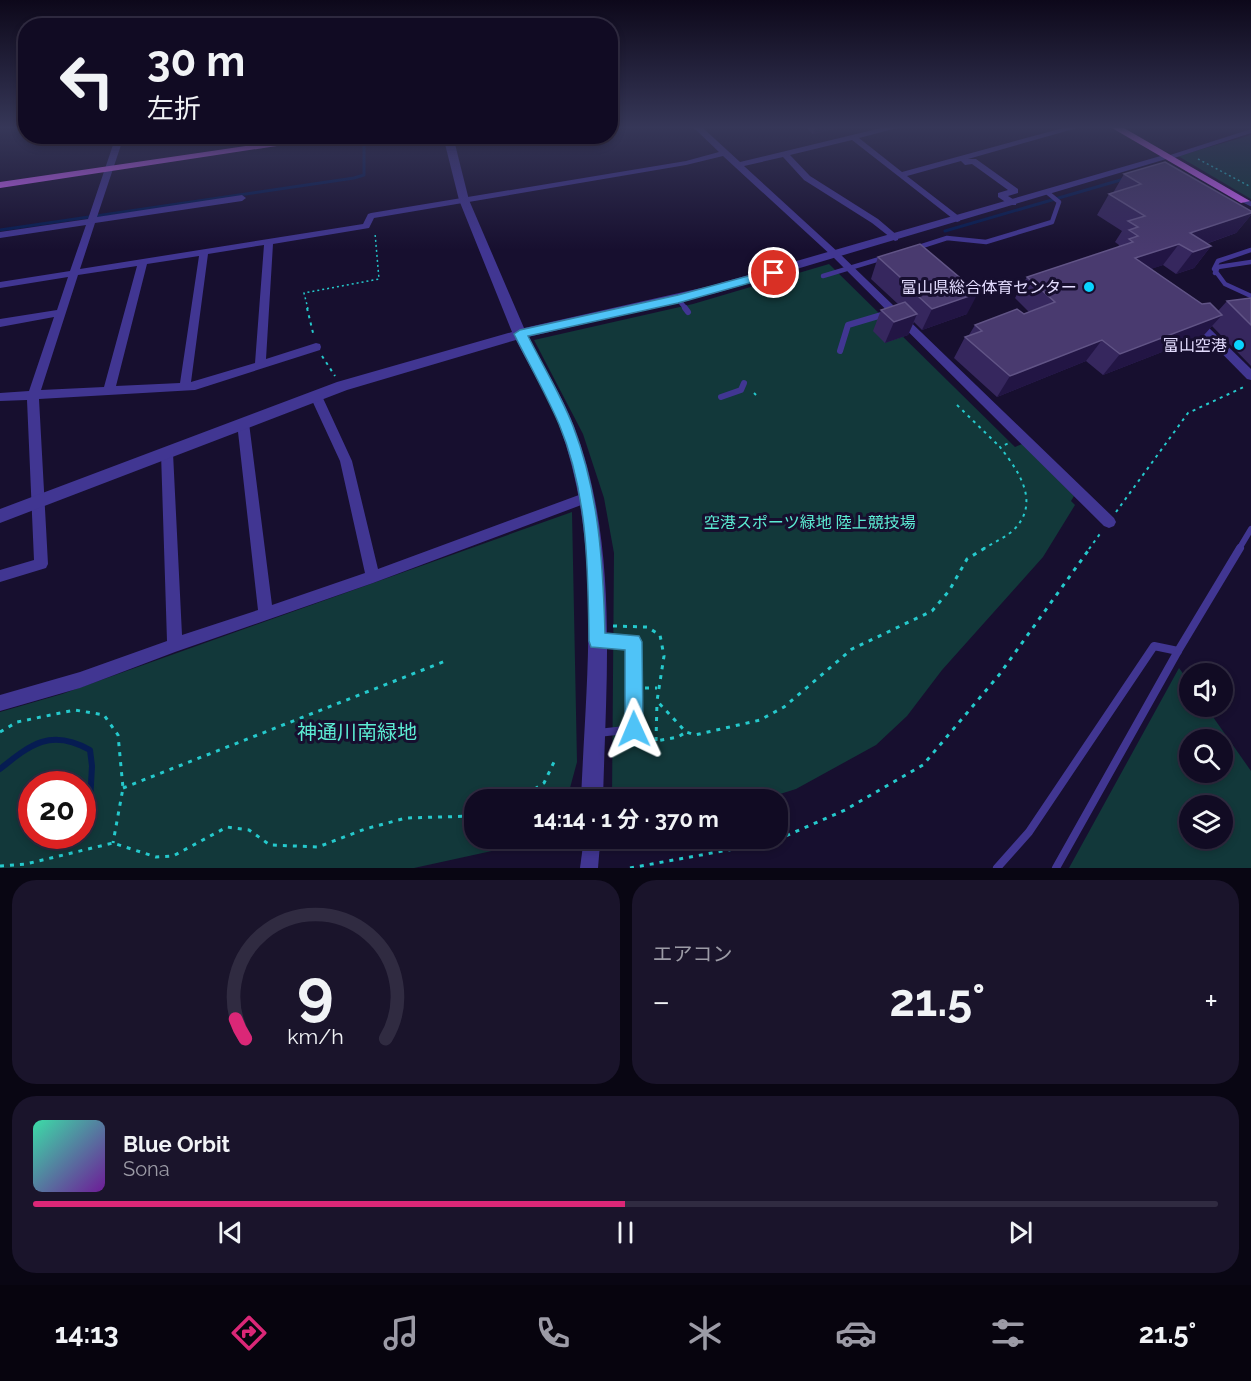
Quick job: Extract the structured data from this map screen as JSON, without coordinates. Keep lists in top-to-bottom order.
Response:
{
  "parks": ["空港スポーツ緑地 陸上競技場", "神通川南緑地"],
  "places": ["富山県総合体育センター", "富山空港"],
  "page": {
    "turn": ["30 m", "左折"],
    "limit": "20",
    "trip": "14:14 · 1 分 · 370 m",
    "tile": "エアコン",
    "heat": ["−", "21.5°", "+"],
    "song": ["Blue Orbit", "Sona"],
    "tabs": ["14:13", "21.5°"],
    "gauge": ["9", "km/h"]
  }
}
